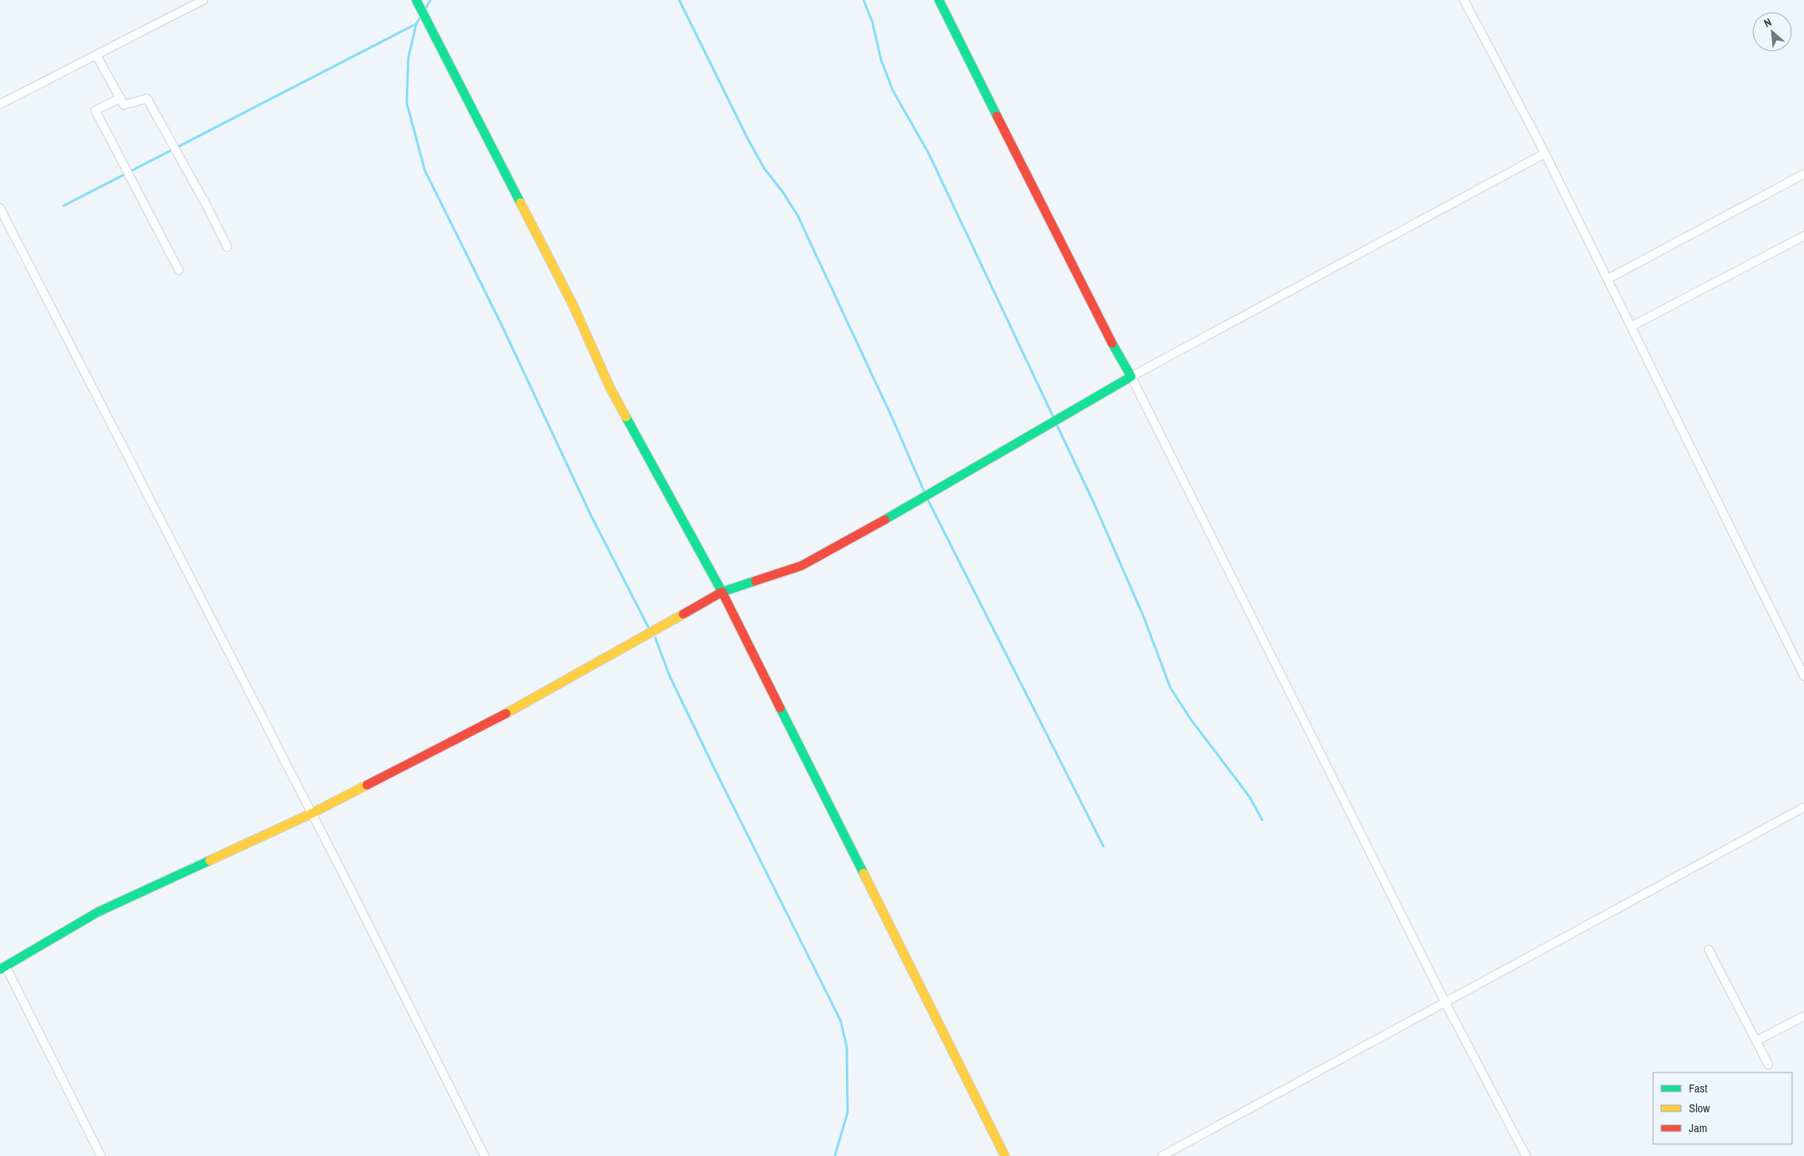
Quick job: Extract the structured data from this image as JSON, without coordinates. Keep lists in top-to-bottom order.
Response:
{
  "legend": ["Fast", "Slow", "Jam"],
  "north": "top left"
}
